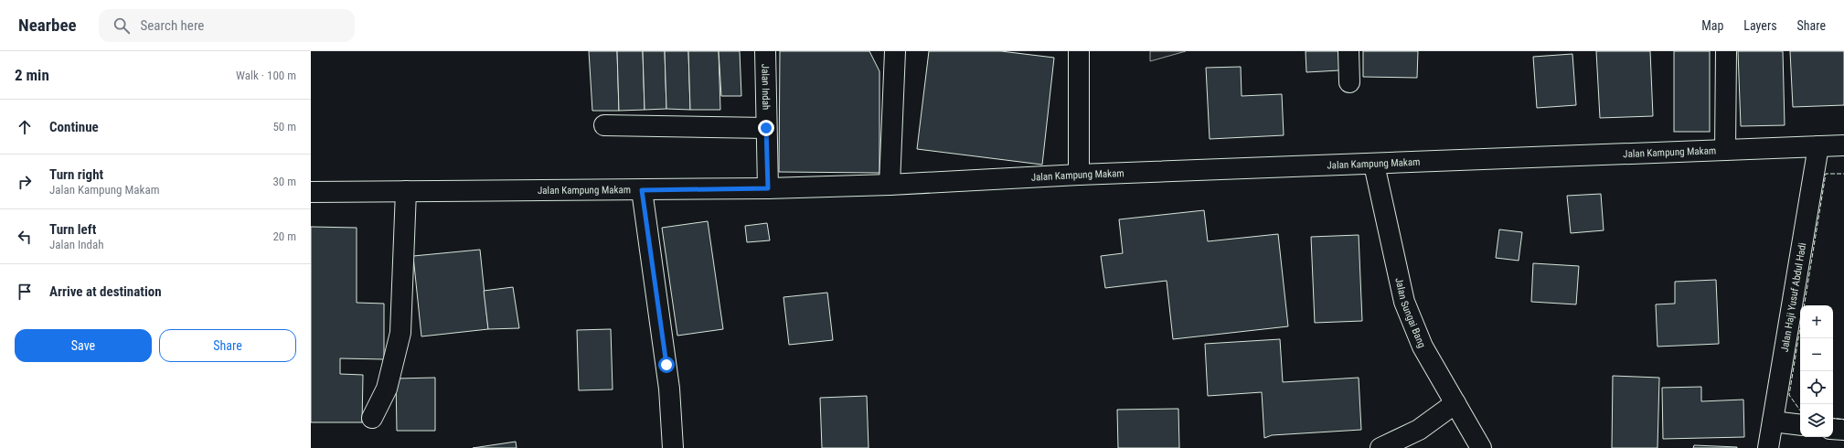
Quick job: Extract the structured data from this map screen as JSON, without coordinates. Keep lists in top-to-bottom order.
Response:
{
  "streets": {
    "street": [
      "Jalan Indah",
      "Jalan Kampung Makam",
      "Jalan Haji Yusuf Abdul Hadi",
      "Jalan Sungai Bang"
    ]
  },
  "crossings": [
    ["Jalan Indah", "Jalan Kampung Makam"],
    ["Jalan Kampung Makam", "Jalan Haji Yusuf Abdul Hadi"],
    ["Jalan Kampung Makam", "Jalan Sungai Bang"]
  ],
  "page": {
    "header": "Nearbee",
    "search": "Search here",
    "nav": ["Map", "Layers", "Share"],
    "heading": ["2 min", "Walk · 100 m"],
    "list": [
      ["Continue", "50 m"],
      ["Turn right", "Jalan Kampung Makam", "30 m"],
      ["Turn left", "Jalan Indah", "20 m"],
      "Arrive at destination"
    ],
    "map_buttons": ["+", "−"],
    "buttons": ["Save", "Share"]
  }
}
